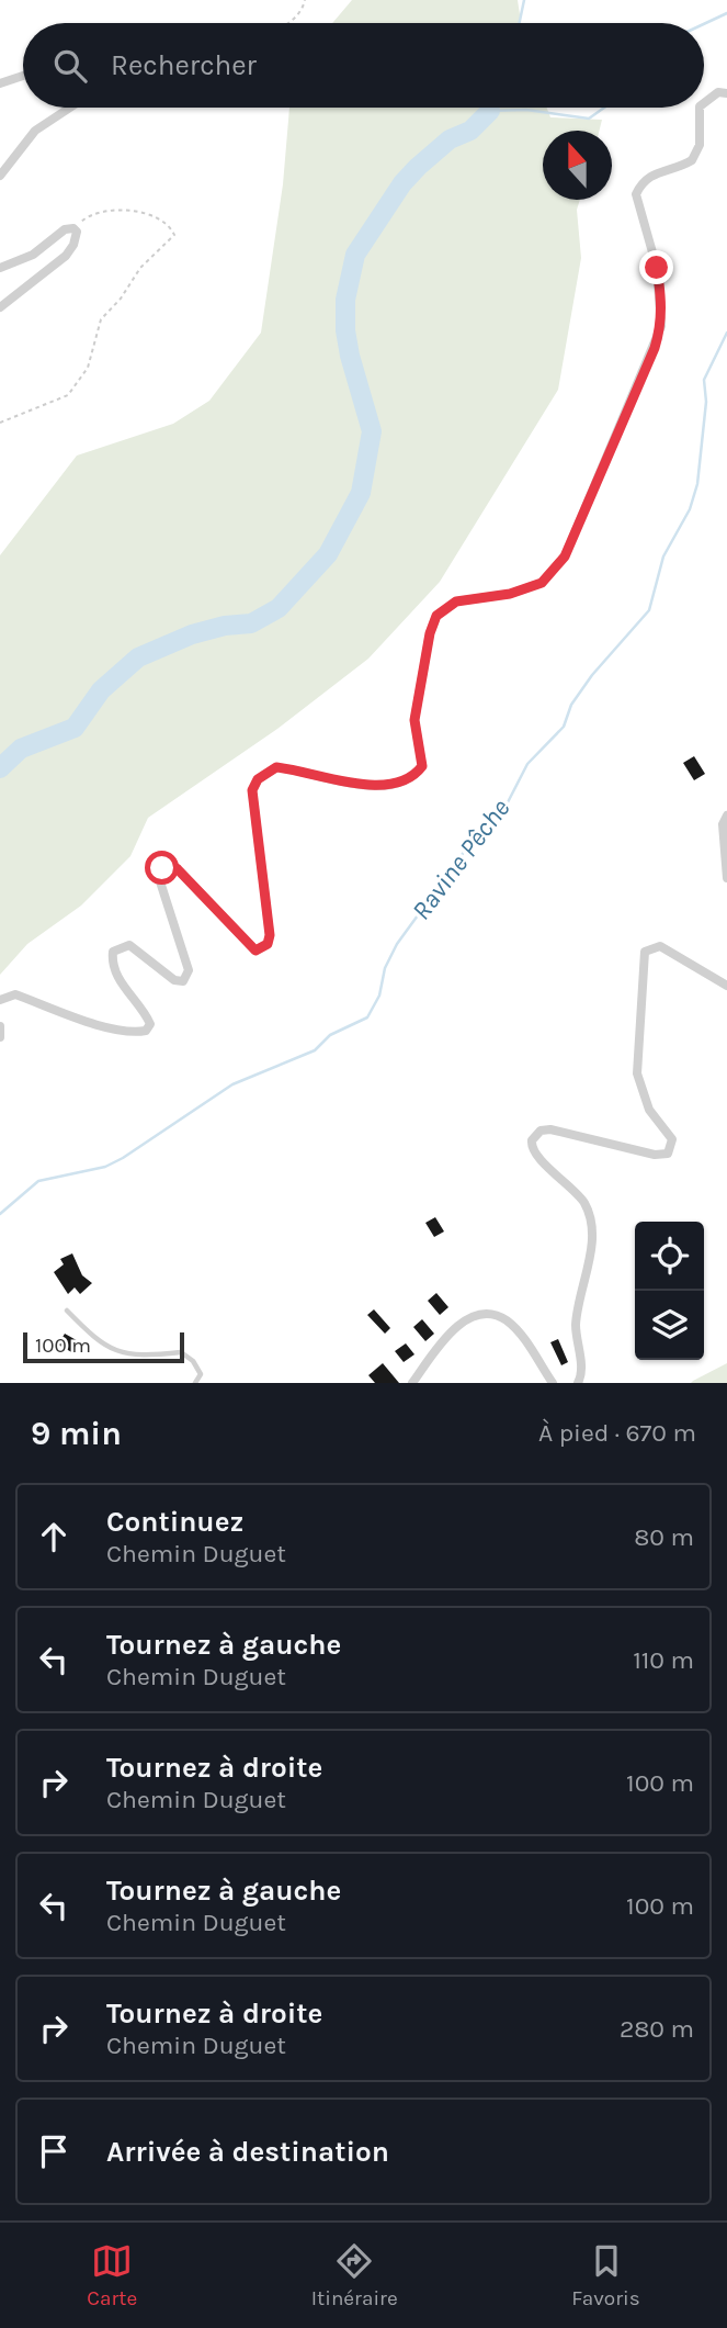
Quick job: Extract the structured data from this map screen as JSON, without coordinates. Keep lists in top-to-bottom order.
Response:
{
  "water": ["Ravine Pêche"],
  "scale_bar": "100 m",
  "north": "top",
  "page": {
    "search": "Rechercher",
    "scale": "100 m",
    "heading": ["9 min", "À pied · 670 m"],
    "list": [
      ["Continuez", "Chemin Duguet", "80 m"],
      ["Tournez à gauche", "Chemin Duguet", "110 m"],
      ["Tournez à droite", "Chemin Duguet", "100 m"],
      ["Tournez à gauche", "Chemin Duguet", "100 m"],
      ["Tournez à droite", "Chemin Duguet", "280 m"],
      "Arrivée à destination"
    ],
    "nav": ["Carte", "Itinéraire", "Favoris"]
  }
}
